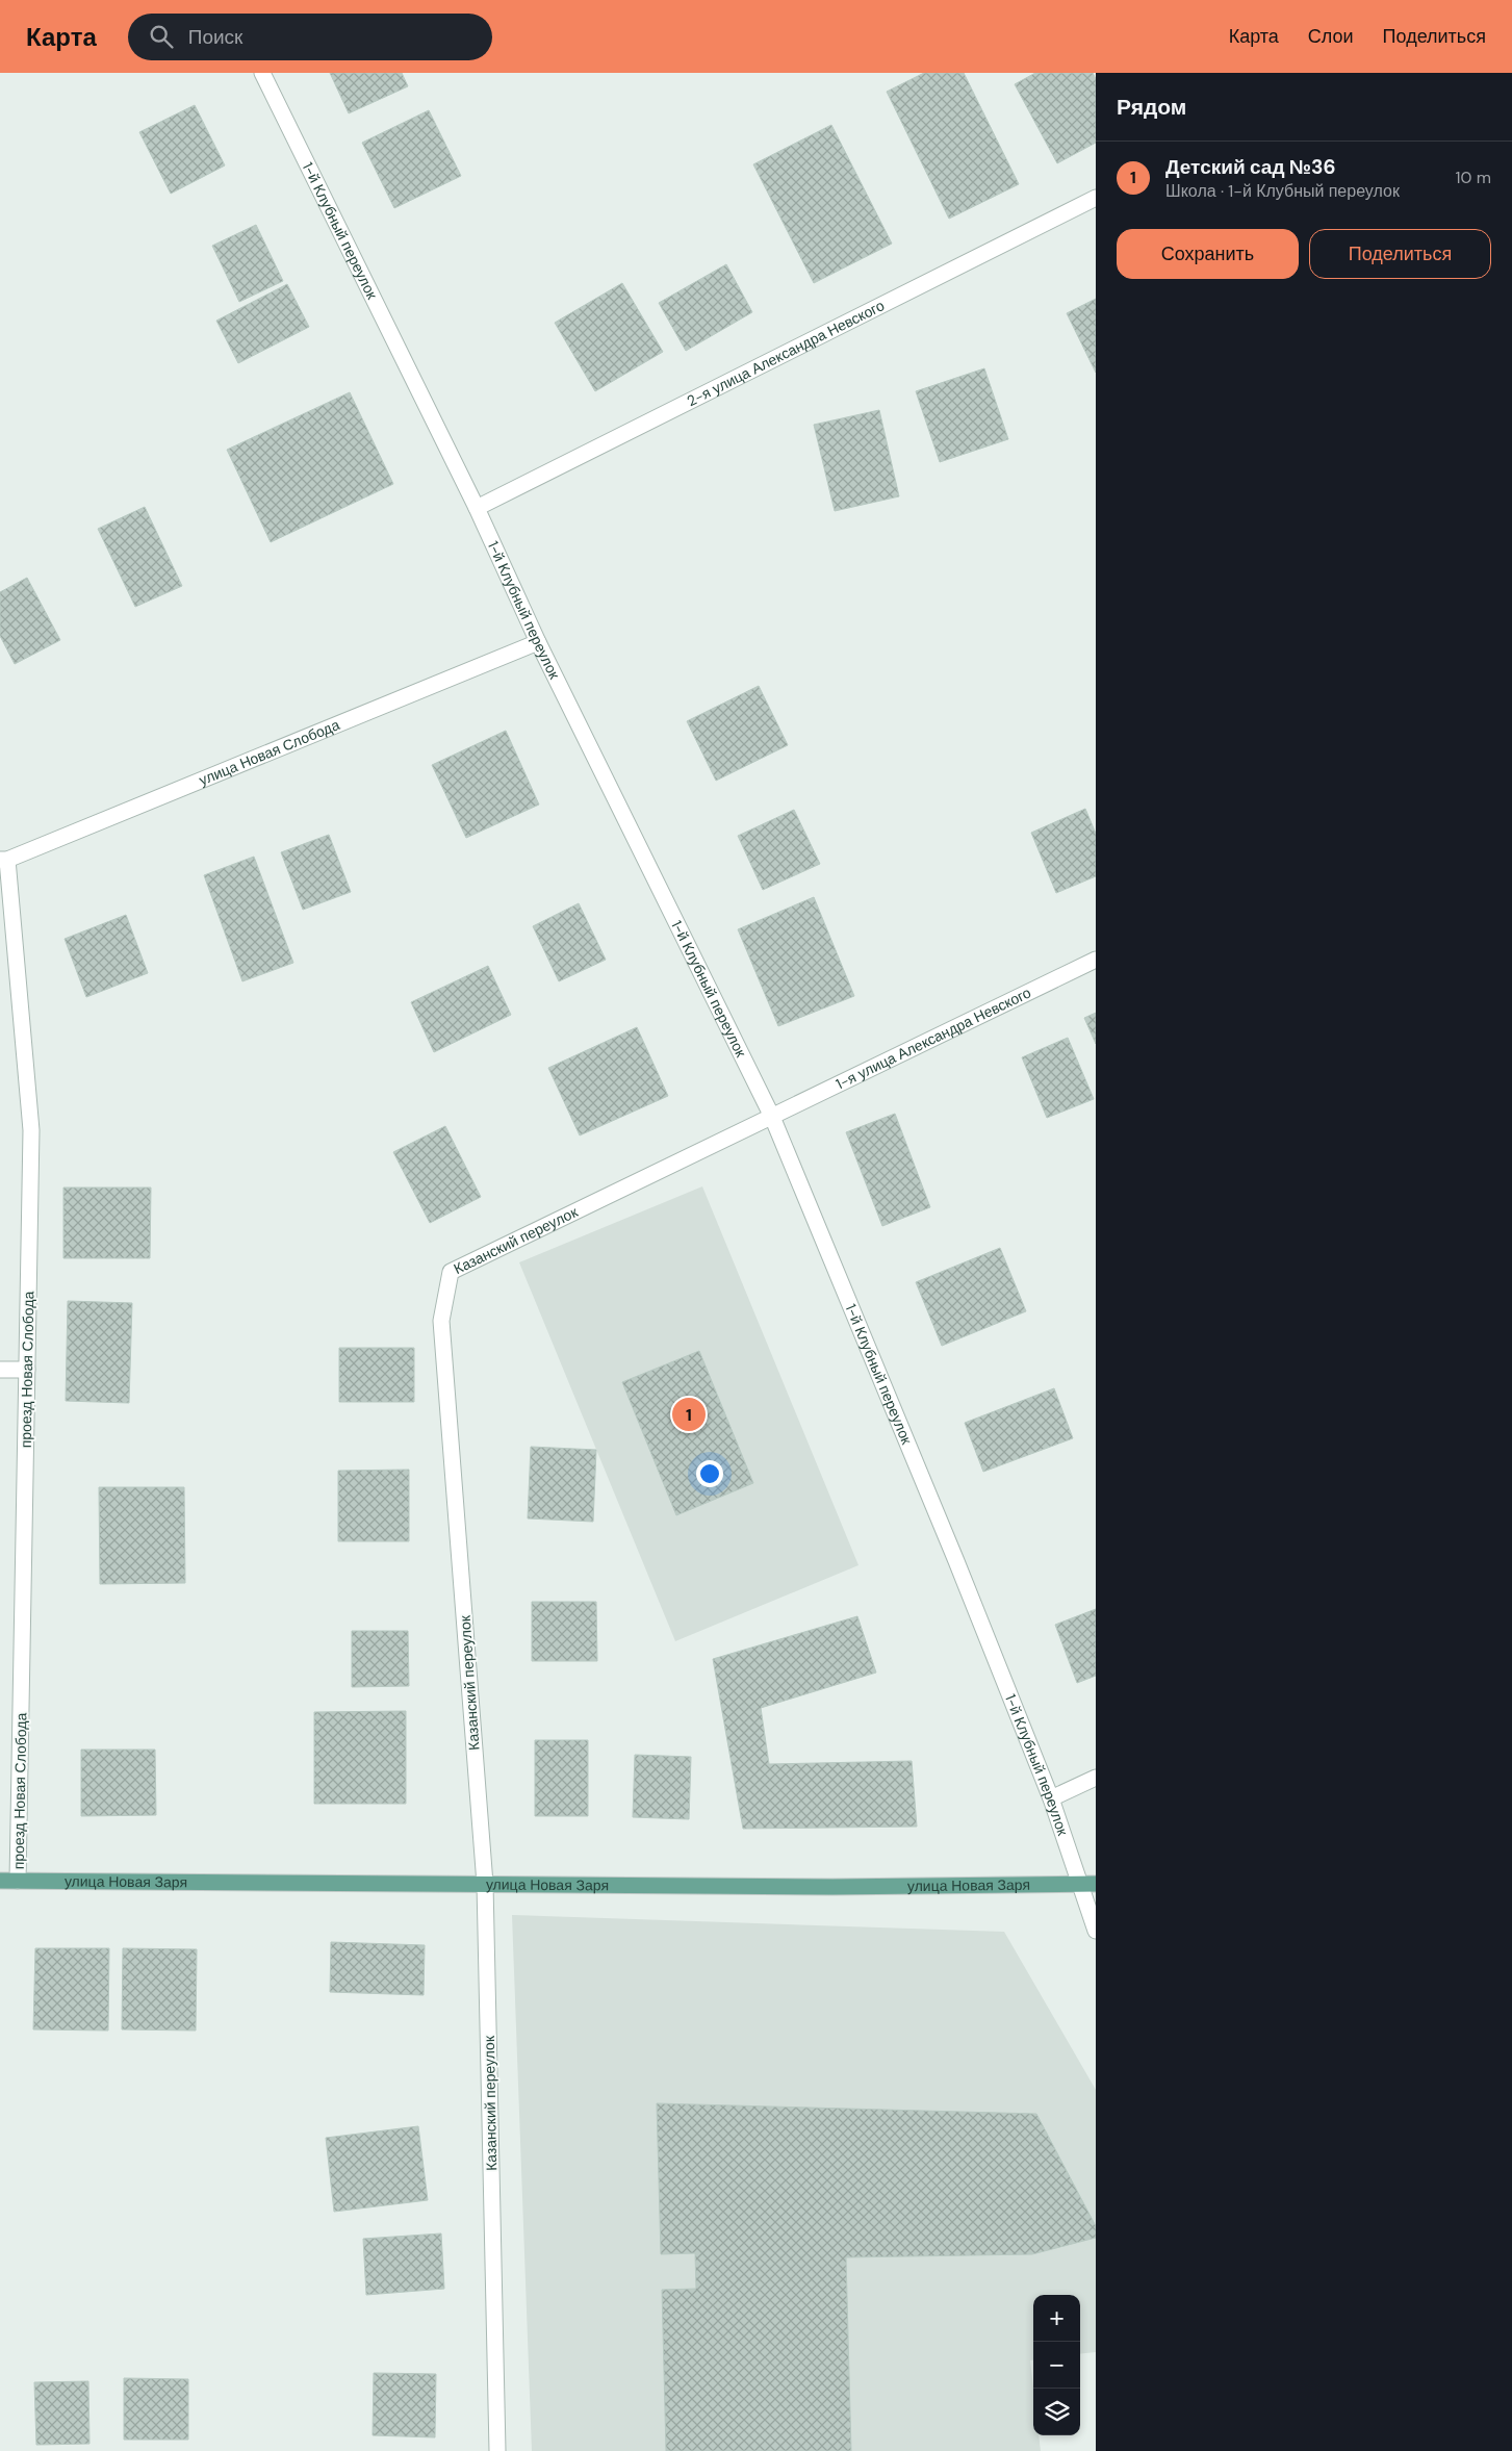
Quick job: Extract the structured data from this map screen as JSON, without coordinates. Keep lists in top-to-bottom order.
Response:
{
  "streets": {
    "main road": ["улица Новая Заря"],
    "street": [
      "1-й Клубный переулок",
      "2-я улица Александра Невского",
      "улица Новая Слобода",
      "1-я улица Александра Невского",
      "Казанский переулок",
      "проезд Новая Слобода"
    ]
  },
  "crossings": [
    ["1-й Клубный переулок", "2-я улица Александра Невского"],
    ["1-й Клубный переулок", "улица Новая Слобода"],
    ["1-й Клубный переулок", "1-я улица Александра Невского"],
    ["1-й Клубный переулок", "Казанский переулок"],
    ["1-й Клубный переулок", "улица Новая Заря"],
    ["улица Новая Слобода", "проезд Новая Слобода"],
    ["1-я улица Александра Невского", "Казанский переулок"],
    ["Казанский переулок", "улица Новая Заря"],
    ["проезд Новая Слобода", "улица Новая Заря"]
  ],
  "page": {
    "header": "Карта",
    "search": "Поиск",
    "nav": ["Карта", "Слои", "Поделиться"],
    "heading": "Рядом",
    "list": [
      {
        "mark": "1",
        "name": "Детский сад №36",
        "note": "Школа · 1-й Клубный переулок",
        "value": "10 m"
      }
    ],
    "buttons": ["Сохранить", "Поделиться"],
    "pins": "1",
    "map_buttons": ["+", "−"]
  }
}
